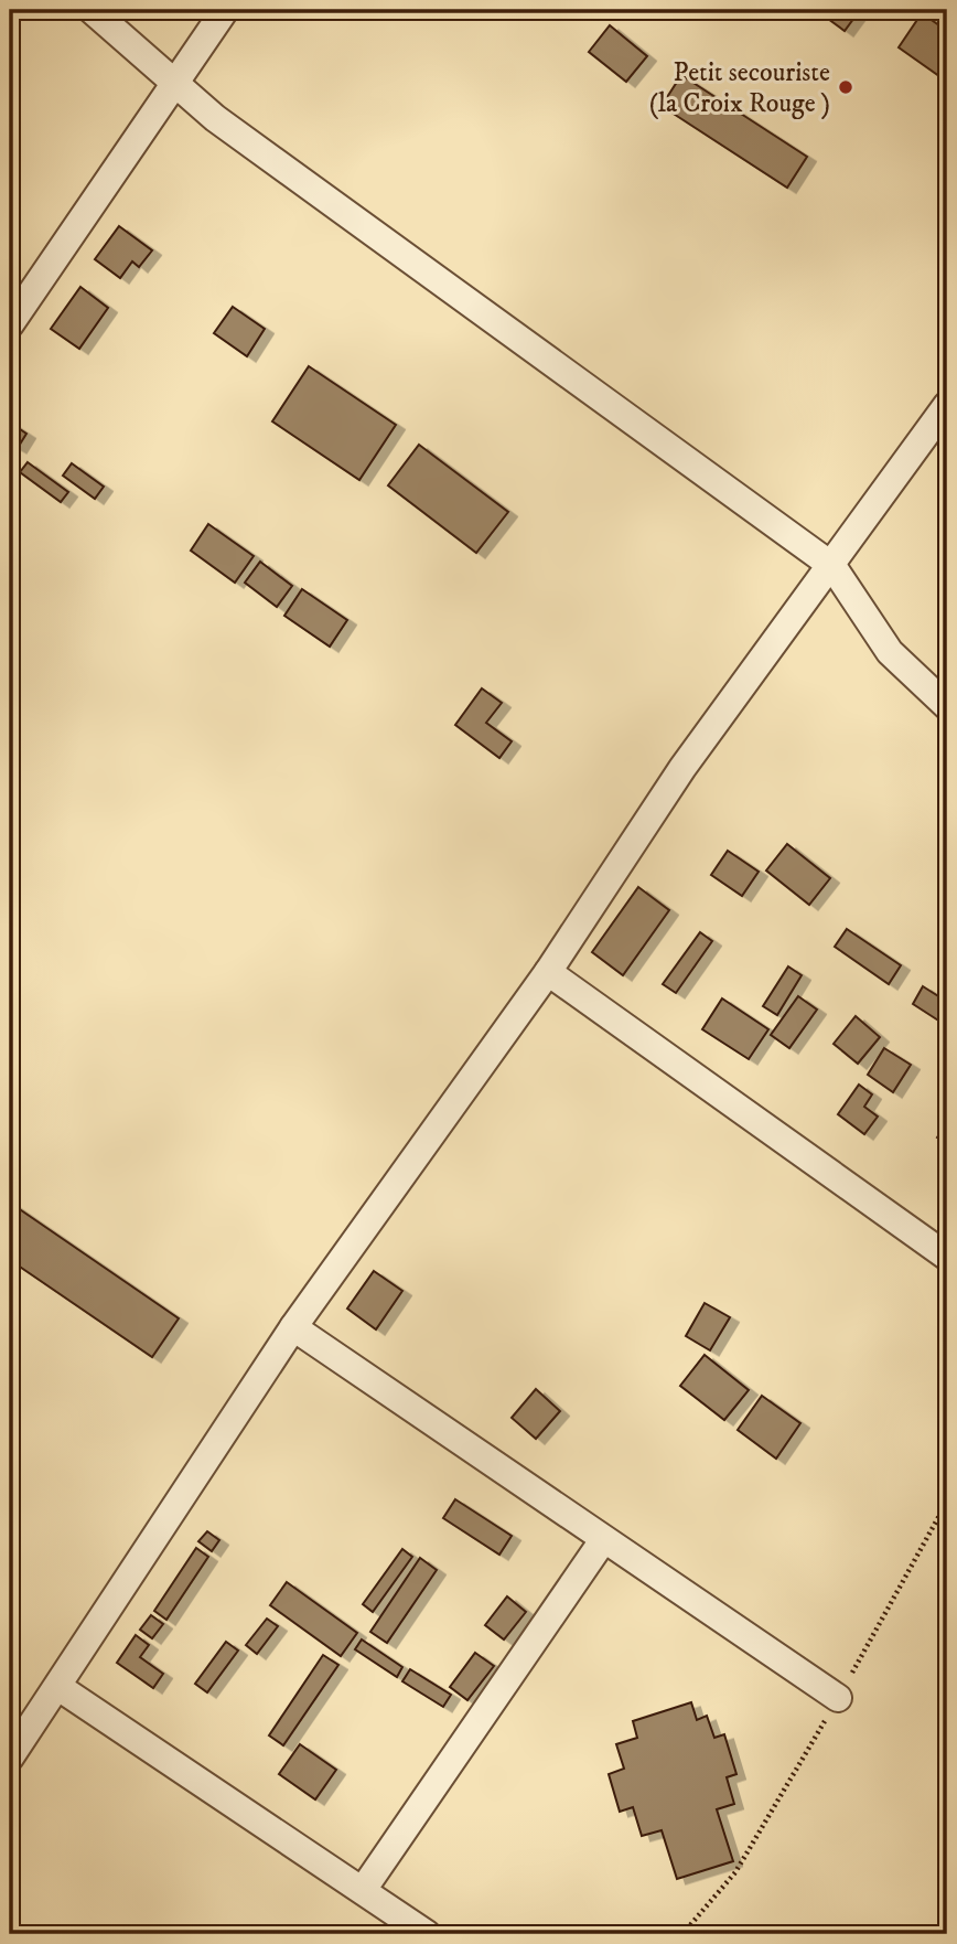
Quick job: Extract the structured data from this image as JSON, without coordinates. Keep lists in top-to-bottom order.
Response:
{
  "places": ["Petit secouriste (la Croix Rouge )"]
}
